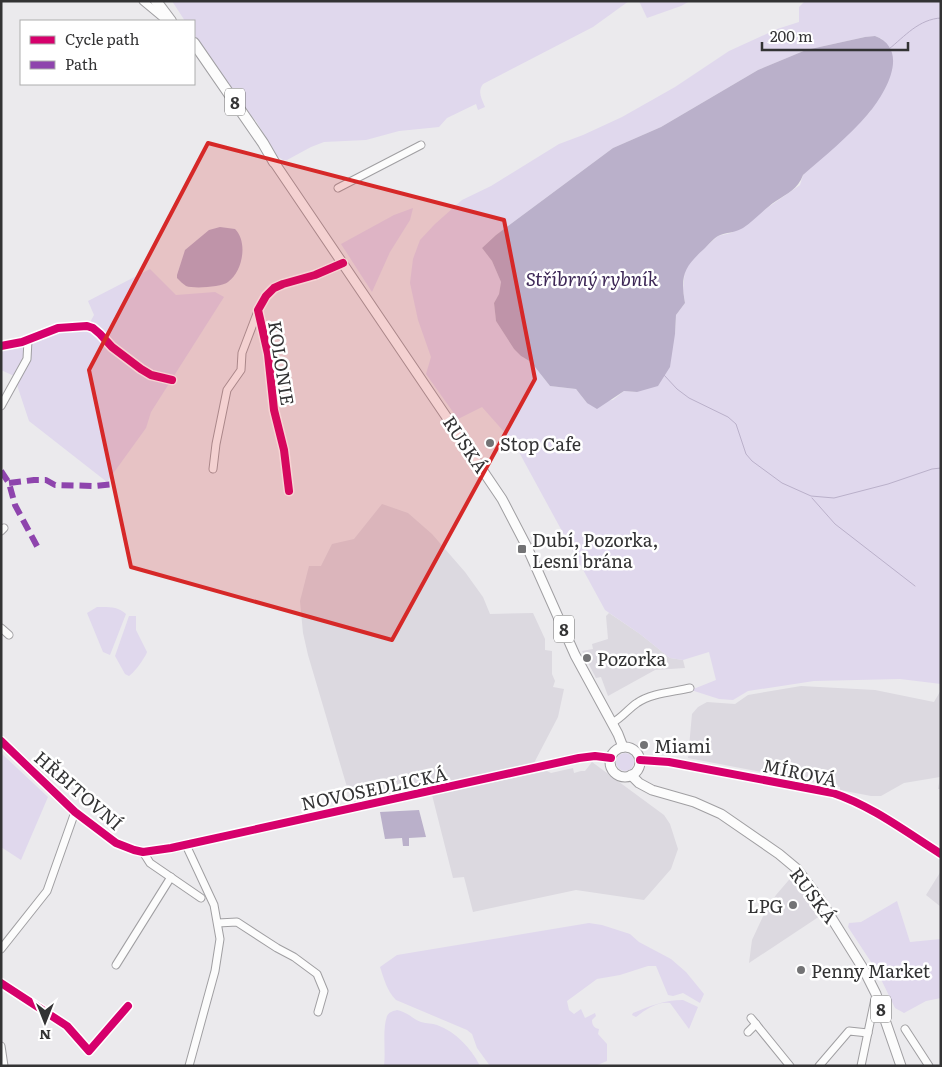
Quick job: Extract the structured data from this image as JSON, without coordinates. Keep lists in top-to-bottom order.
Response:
{
  "streets": {
    "highway": ["8"],
    "main road": ["RUSKÁ"],
    "street": [
      "KOLONIE",
      "MÍROVÁ",
      "NOVOSEDLICKÁ",
      "HŘBITOVNÍ"
    ]
  },
  "crossings": [
    ["8", "RUSKÁ"],
    ["8", "MÍROVÁ"],
    ["8", "NOVOSEDLICKÁ"],
    ["KOLONIE", "RUSKÁ"],
    ["RUSKÁ", "MÍROVÁ"],
    ["RUSKÁ", "NOVOSEDLICKÁ"],
    ["MÍROVÁ", "NOVOSEDLICKÁ"],
    ["NOVOSEDLICKÁ", "HŘBITOVNÍ"]
  ],
  "water": ["Stříbrný rybník"],
  "places": {
    "other": [
      "Stop Cafe",
      "Pozorka",
      "Miami",
      "LPG",
      "Penny Market"
    ],
    "transit": ["Dubí, Pozorka, Lesní brána"]
  },
  "legend": ["Cycle path", "Path"],
  "scale_bar": "200 m",
  "north": "bottom"
}
